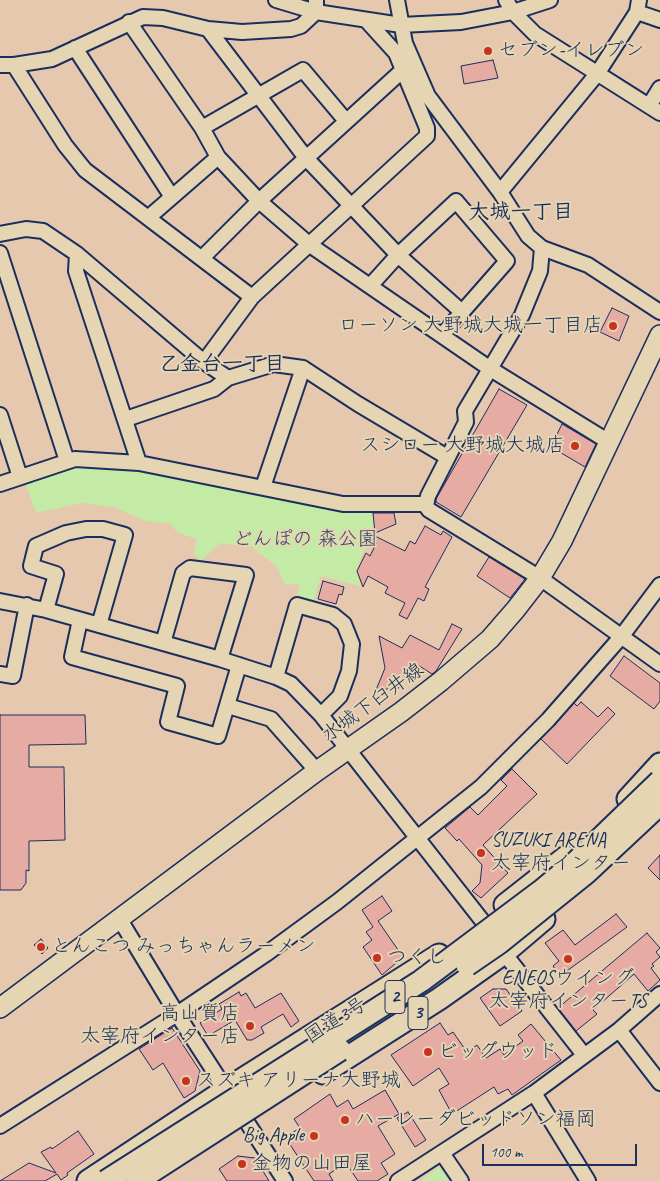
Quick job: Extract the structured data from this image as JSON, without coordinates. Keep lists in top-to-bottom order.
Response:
{
  "streets": {
    "highway": ["2", "3", "国道3号"],
    "main road": ["水城下臼井線"]
  },
  "districts": ["大城一丁目", "乙金台一丁目"],
  "parks": ["どんぽの 森公園"],
  "places": [
    "セブン-イレブン",
    "ローソン 大野城大城一丁目店",
    "スシロー 大野城大城店",
    "SUZUKI ARENA 太宰府インター",
    "とんこつ みっちゃんラーメン",
    "つくし",
    "ENEOSウイング 太宰府インターTS",
    "高山質店 太宰府インター店",
    "ビッグウッド",
    "スズキ アリーナ大野城",
    "ハーレーダビッドソン福岡",
    "Big Apple",
    "金物の山田屋"
  ],
  "scale_bar": "100 m"
}
